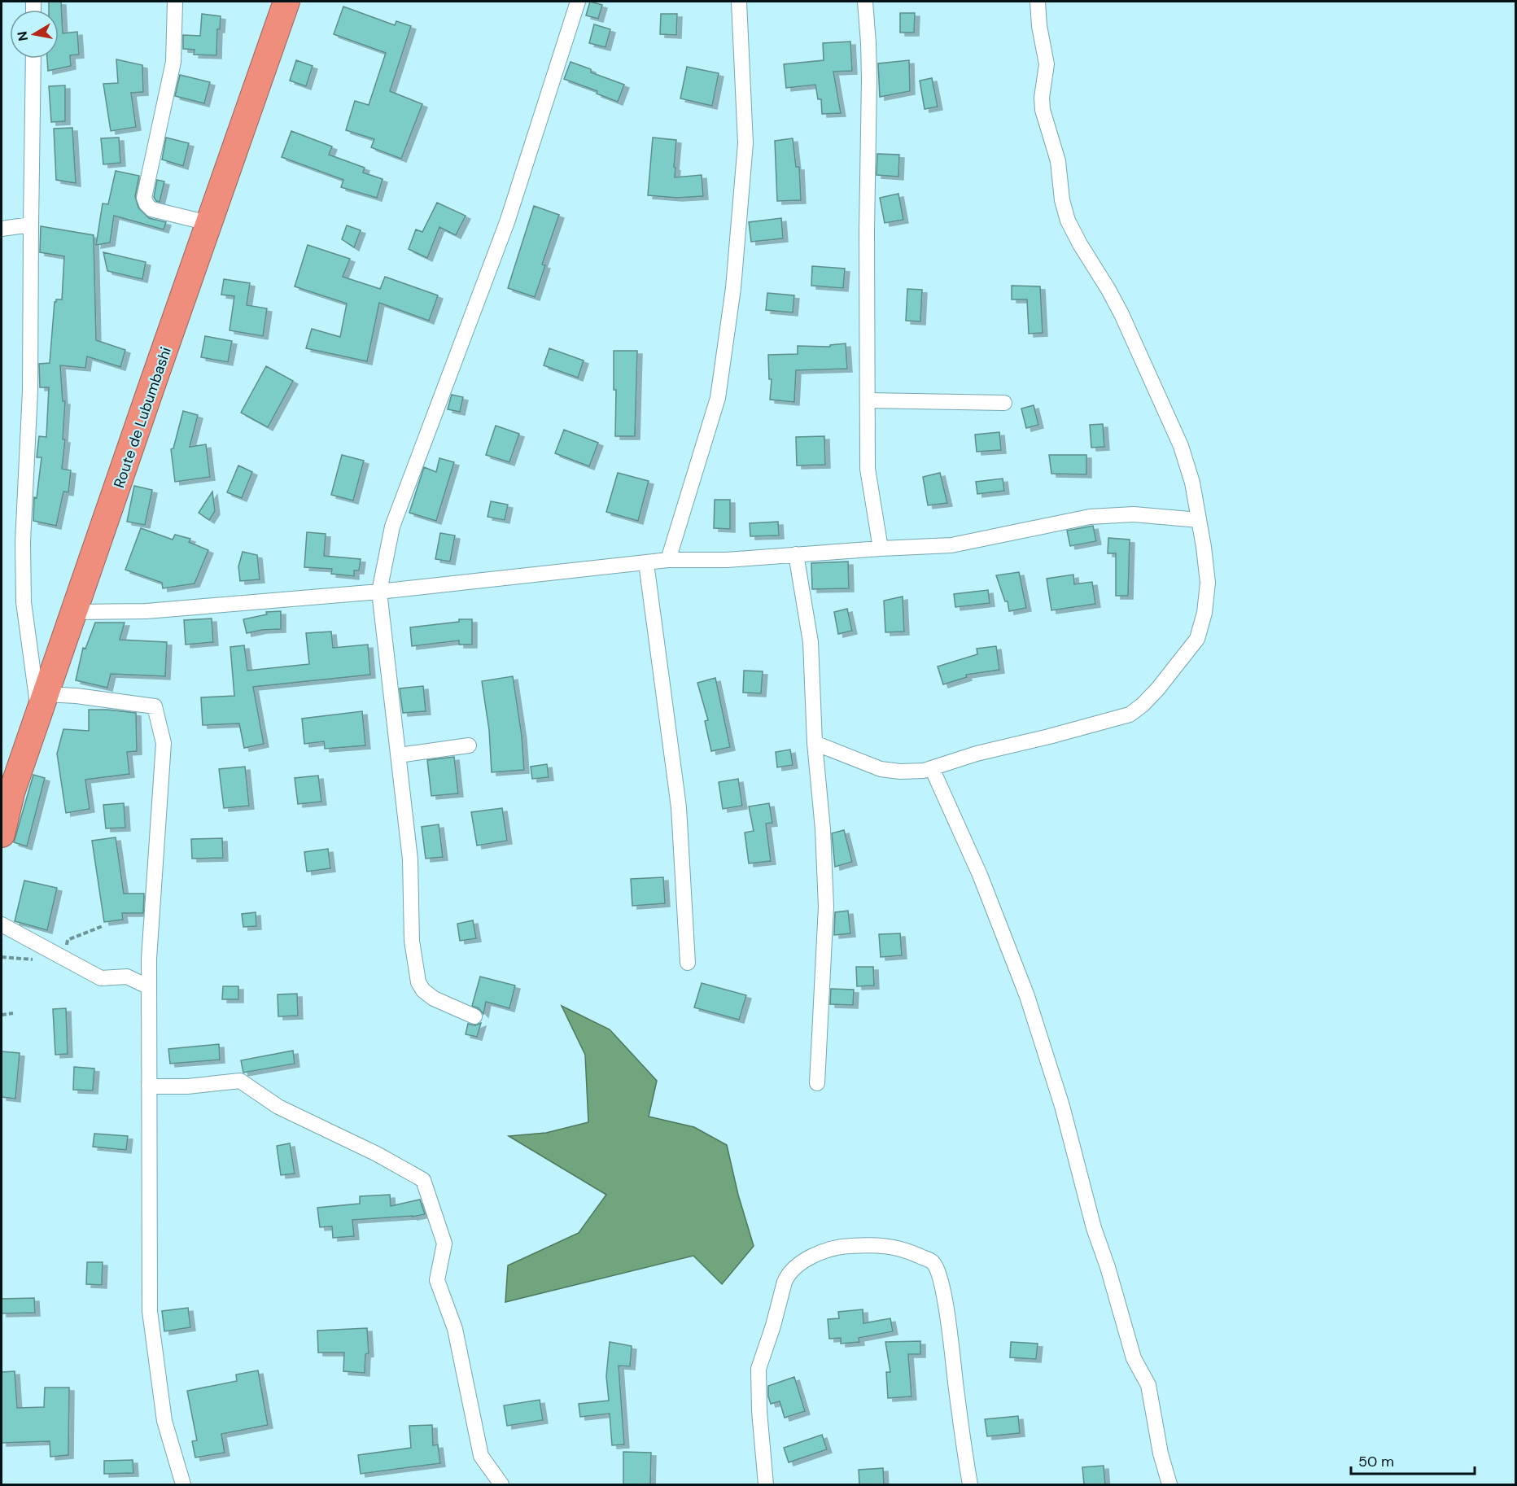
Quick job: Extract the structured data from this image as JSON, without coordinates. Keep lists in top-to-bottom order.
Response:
{
  "streets": {
    "highway": ["Route de Lubumbashi"]
  },
  "scale_bar": "50 m",
  "north": "left"
}
